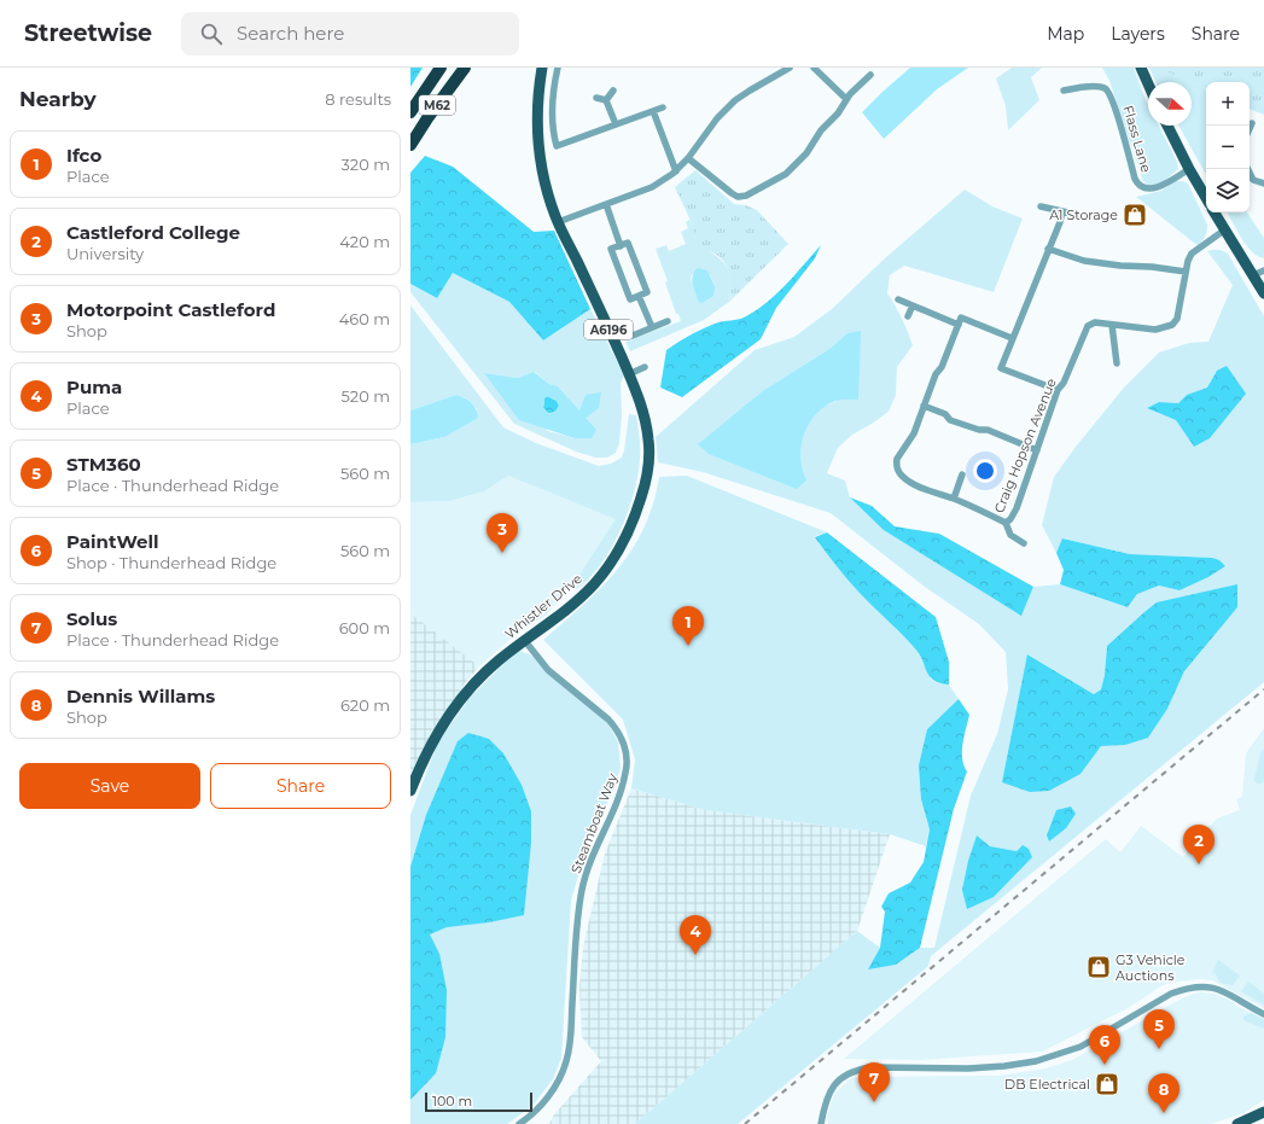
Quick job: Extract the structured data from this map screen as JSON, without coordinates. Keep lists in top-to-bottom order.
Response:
{
  "streets": {
    "highway": ["M62"],
    "main road": ["A6196", "Whistler Drive"],
    "street": ["Flass Lane", "Craig Hopson Avenue", "Steamboat Way"]
  },
  "crossings": [
    ["Whistler Drive", "Steamboat Way"]
  ],
  "places": {
    "shop": ["A1 Storage", "G3 Vehicle Auctions", "DB Electrical"]
  },
  "scale_bar": "100 m",
  "north": "right",
  "page": {
    "header": "Streetwise",
    "search": "Search here",
    "nav": ["Map", "Layers", "Share"],
    "heading": ["Nearby", "8 results"],
    "map_buttons": ["+", "−"],
    "list": [
      {
        "mark": "1",
        "name": "Ifco",
        "note": "Place",
        "value": "320 m"
      },
      {
        "mark": "2",
        "name": "Castleford College",
        "note": "University",
        "value": "420 m"
      },
      {
        "mark": "3",
        "name": "Motorpoint Castleford",
        "note": "Shop",
        "value": "460 m"
      },
      {
        "mark": "4",
        "name": "Puma",
        "note": "Place",
        "value": "520 m"
      },
      {
        "mark": "5",
        "name": "STM360",
        "note": "Place · Thunderhead Ridge",
        "value": "560 m"
      },
      {
        "mark": "6",
        "name": "PaintWell",
        "note": "Shop · Thunderhead Ridge",
        "value": "560 m"
      },
      {
        "mark": "7",
        "name": "Solus",
        "note": "Place · Thunderhead Ridge",
        "value": "600 m"
      },
      {
        "mark": "8",
        "name": "Dennis Willams",
        "note": "Shop",
        "value": "620 m"
      }
    ],
    "pins": [
      "3",
      "1",
      "2",
      "4",
      "5",
      "6",
      "7",
      "8"
    ],
    "buttons": ["Save", "Share"],
    "scale": "100 m"
  }
}
